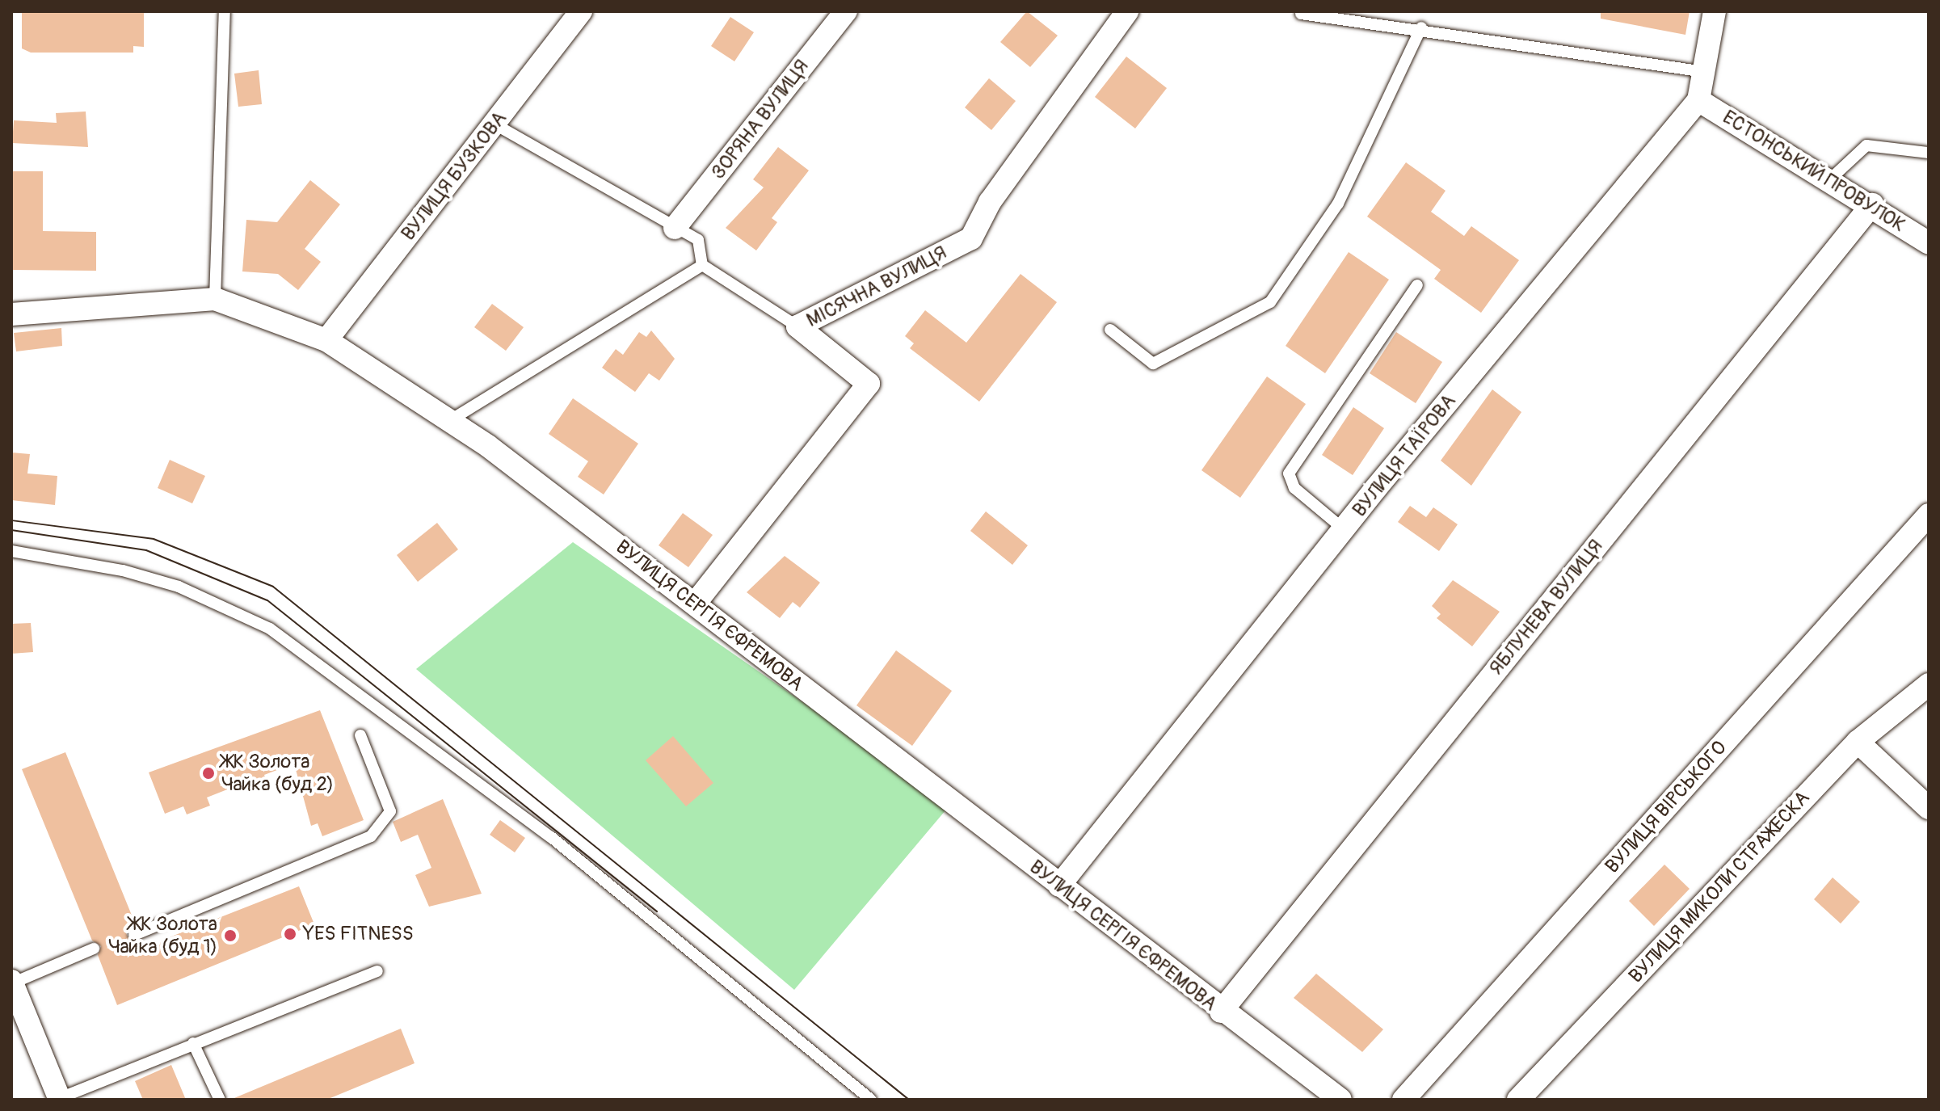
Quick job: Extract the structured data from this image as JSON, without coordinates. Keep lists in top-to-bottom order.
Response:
{
  "streets": {
    "street": [
      "ЗОРЯНА ВУЛИЦЯ",
      "ЕСТОНСЬКИЙ ПРОВУЛОК",
      "ВУЛИЦЯ БУЗКОВА",
      "МІСЯЧНА ВУЛИЦЯ",
      "ВУЛИЦЯ ТАЇРОВА",
      "ЯБЛУНЕВА ВУЛИЦЯ",
      "ВУЛИЦЯ СЕРГІЯ ЄФРЕМОВА",
      "ВУЛИЦЯ ВІРСЬКОГО",
      "ВУЛИЦЯ МИКОЛИ СТРАЖЕСКА"
    ]
  },
  "crossings": [
    ["ЕСТОНСЬКИЙ ПРОВУЛОК", "ВУЛИЦЯ ТАЇРОВА"],
    ["ЕСТОНСЬКИЙ ПРОВУЛОК", "ЯБЛУНЕВА ВУЛИЦЯ"],
    ["ВУЛИЦЯ БУЗКОВА", "ВУЛИЦЯ СЕРГІЯ ЄФРЕМОВА"],
    ["МІСЯЧНА ВУЛИЦЯ", "ВУЛИЦЯ СЕРГІЯ ЄФРЕМОВА"],
    ["ВУЛИЦЯ ТАЇРОВА", "ВУЛИЦЯ СЕРГІЯ ЄФРЕМОВА"],
    ["ЯБЛУНЕВА ВУЛИЦЯ", "ВУЛИЦЯ СЕРГІЯ ЄФРЕМОВА"]
  ],
  "places": ["ЖК Золота Чайка (буд 2)", "YES FITNESS", "ЖК Золота Чайка (буд 1)"]
}
